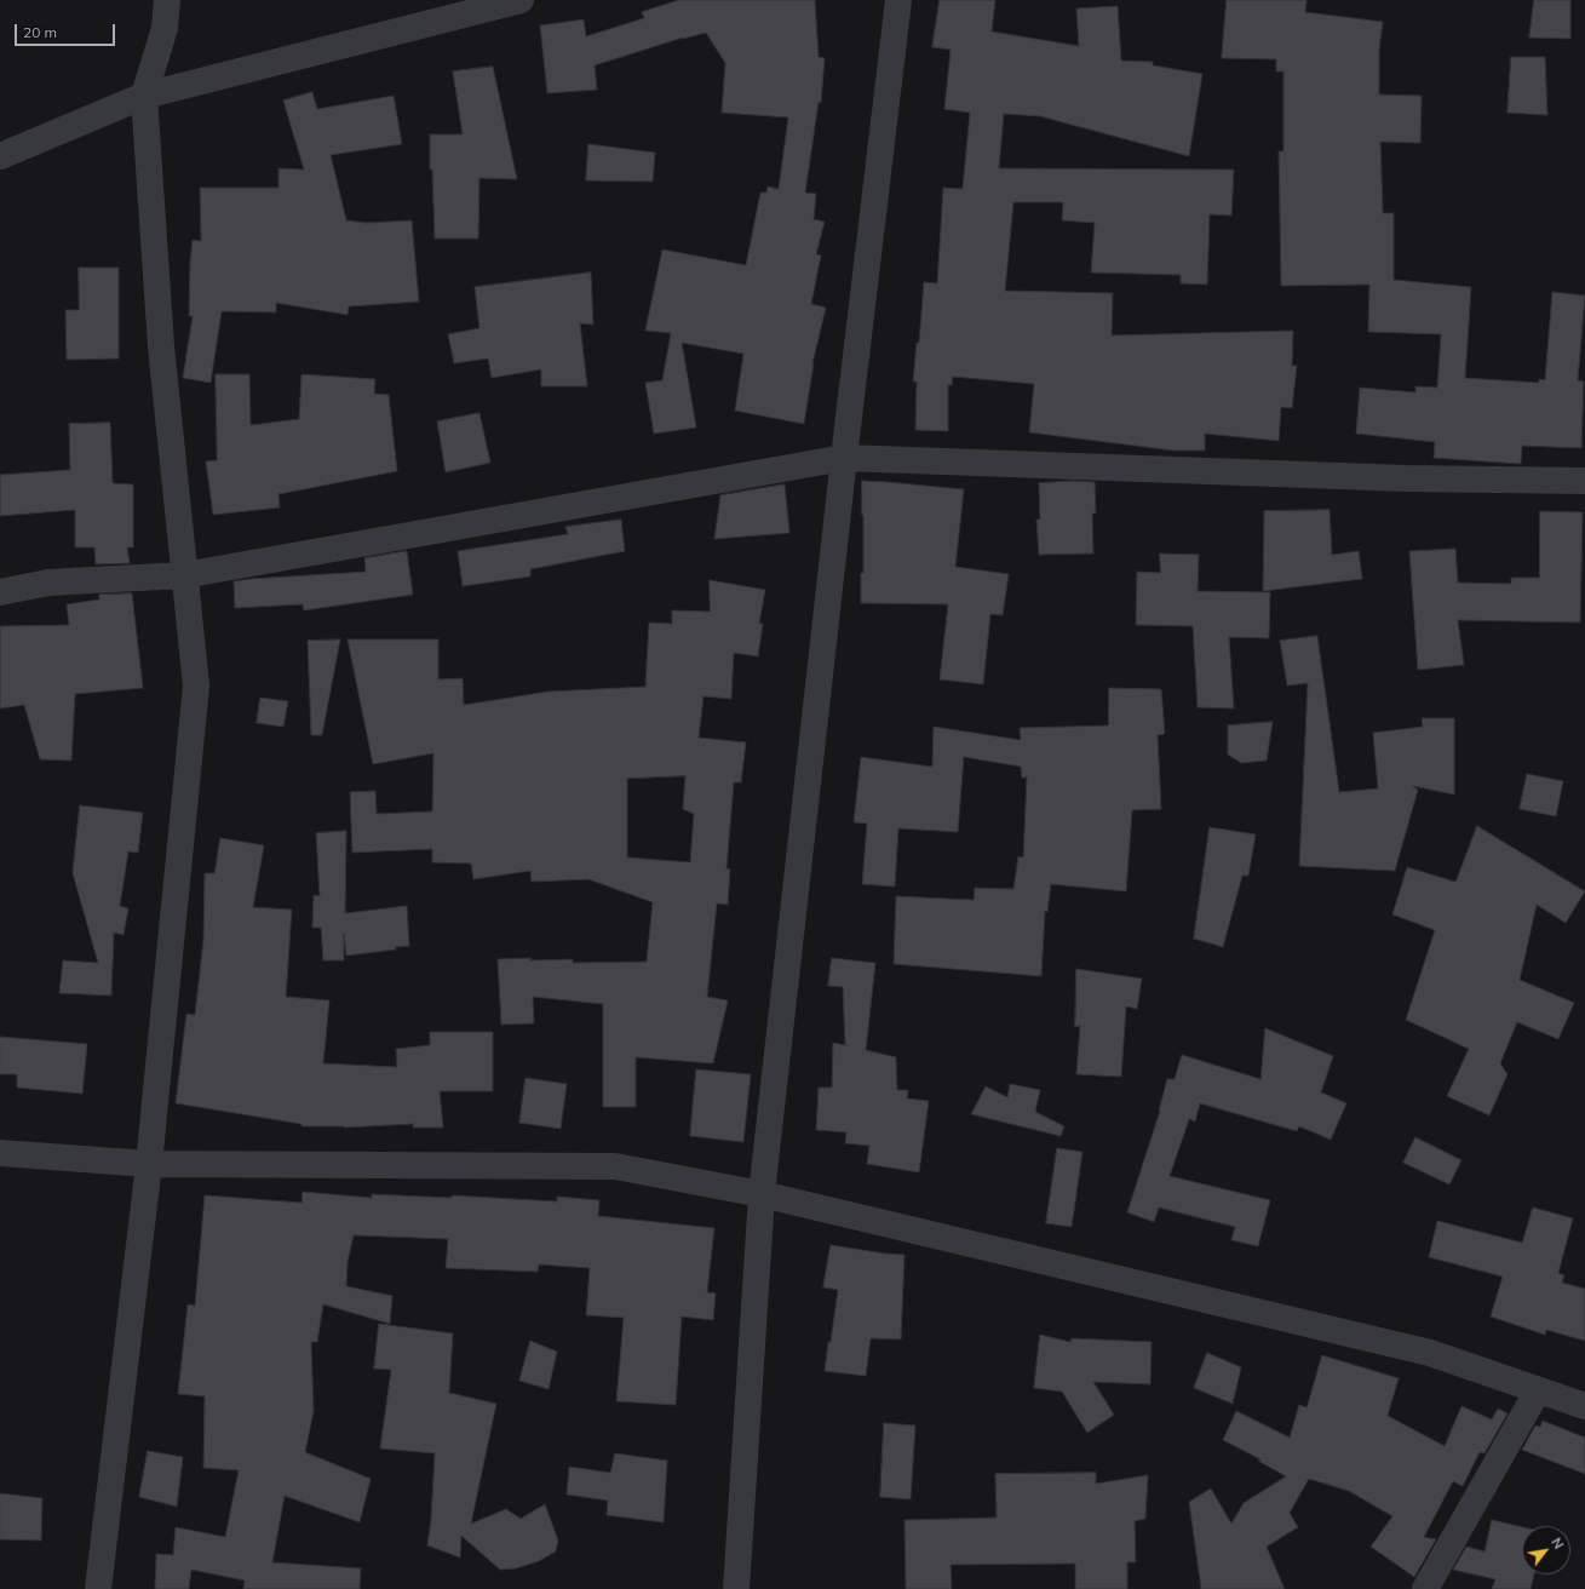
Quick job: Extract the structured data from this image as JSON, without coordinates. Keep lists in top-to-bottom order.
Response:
{
  "scale_bar": "20 m",
  "north": "top right"
}
